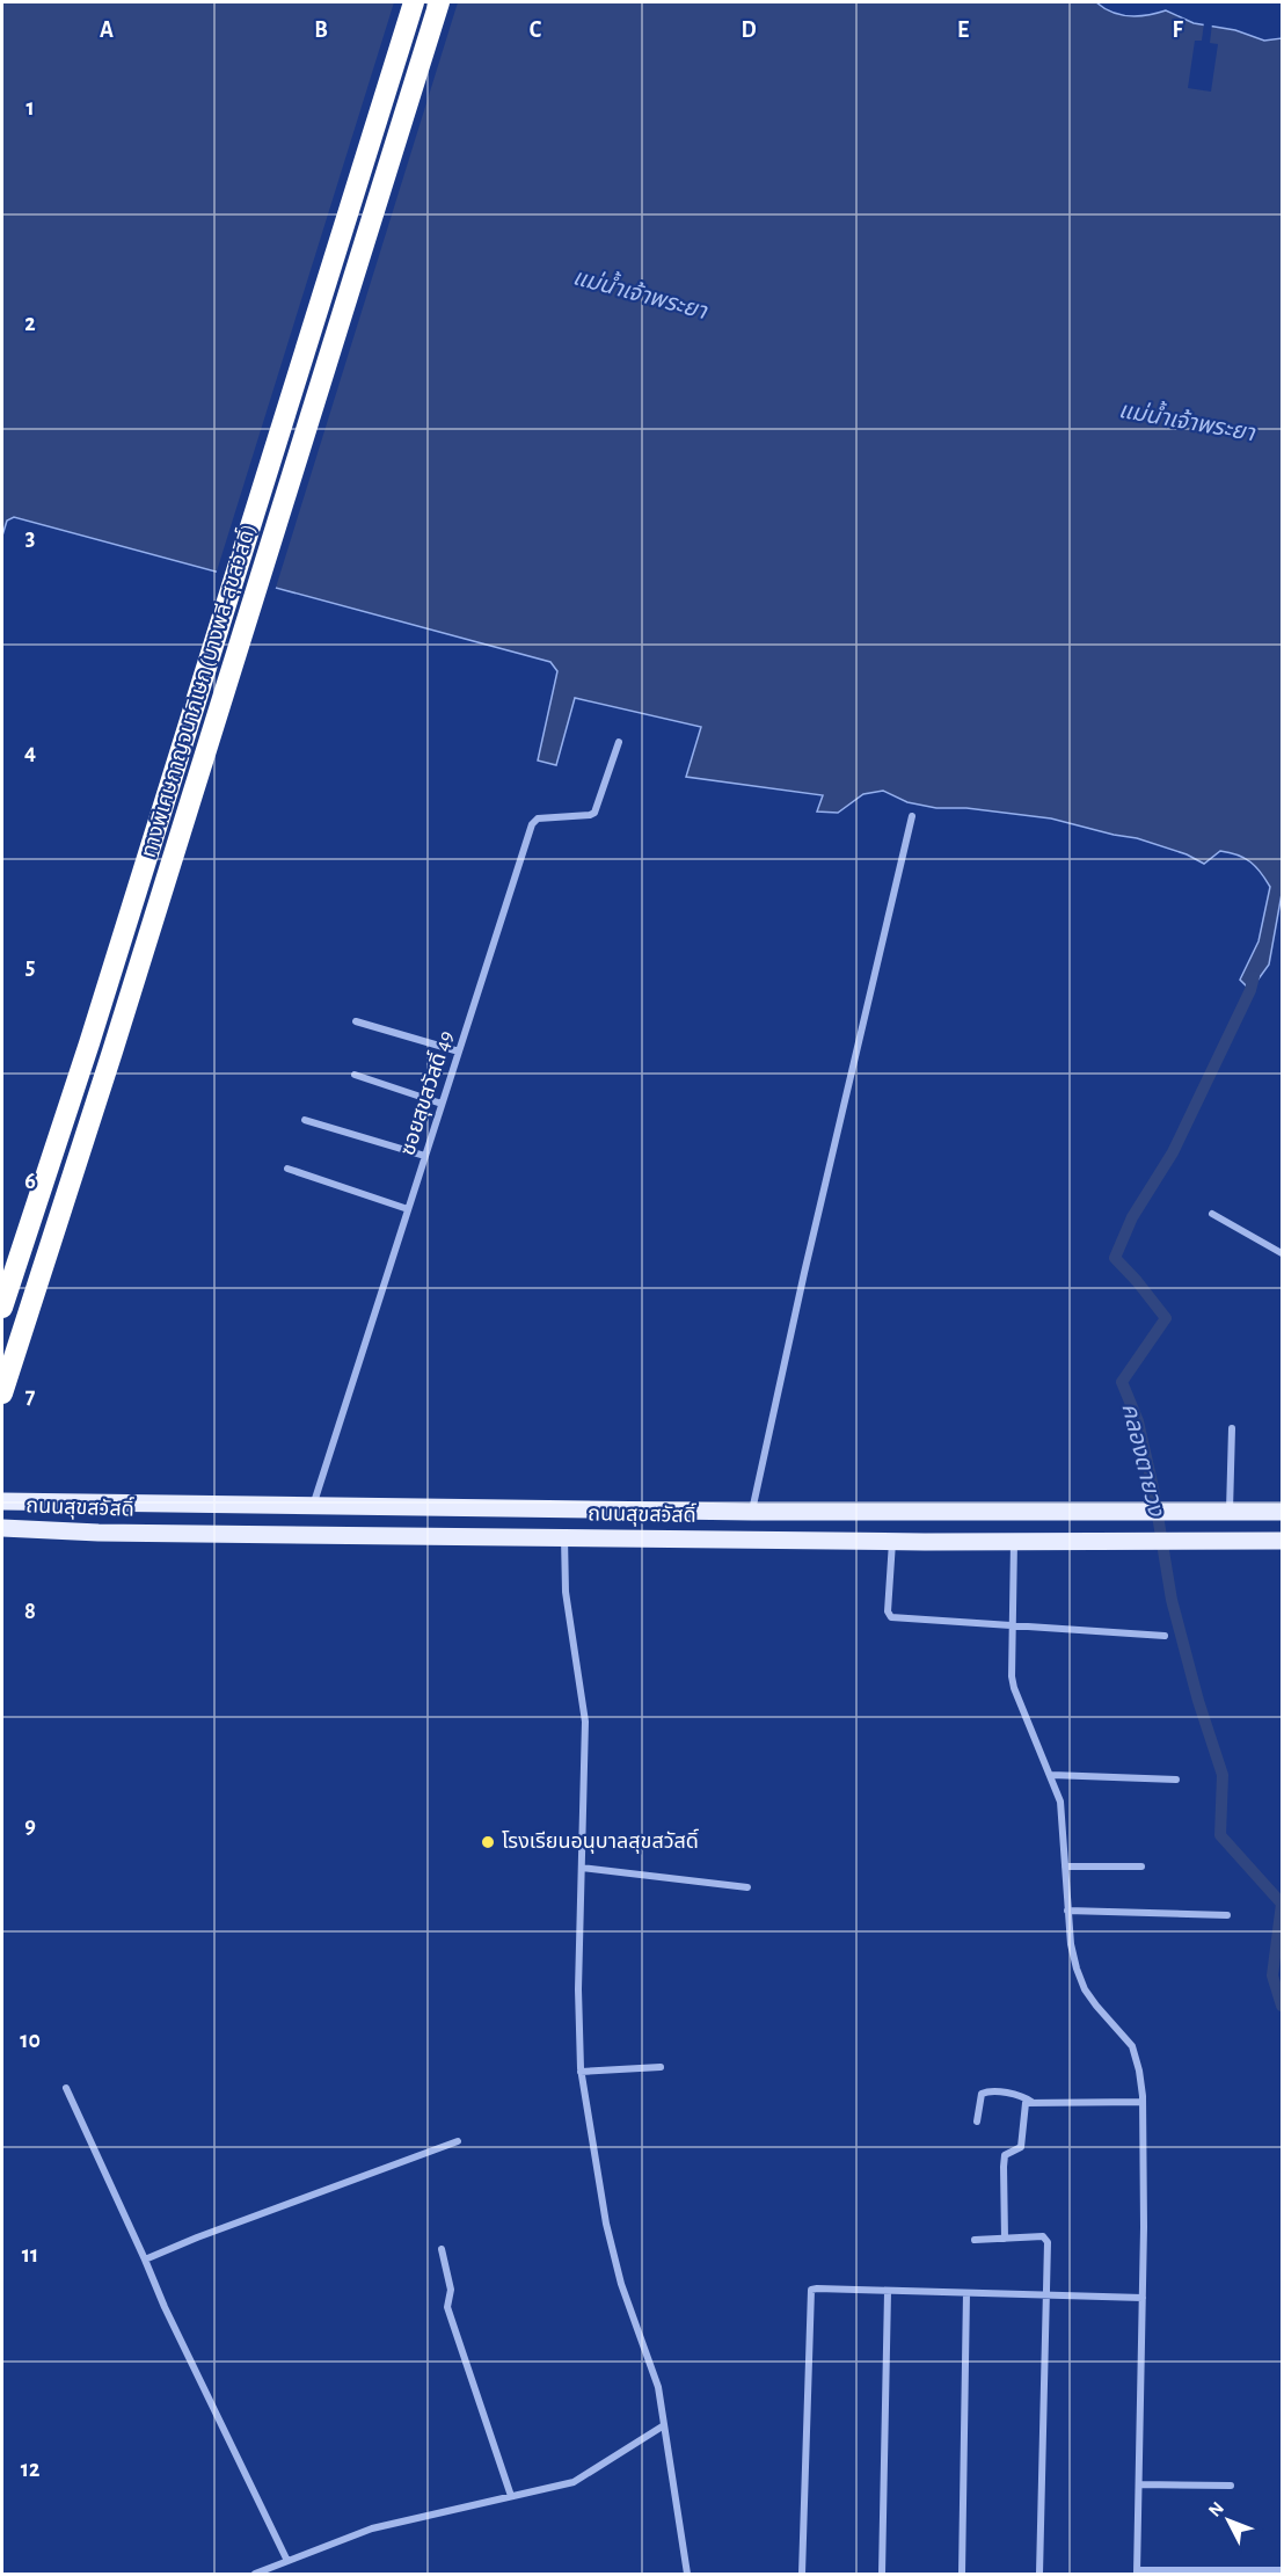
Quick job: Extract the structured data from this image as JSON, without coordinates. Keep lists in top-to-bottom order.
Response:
{
  "streets": {
    "highway": ["ทางพิเศษกาญจนาภิเษก (บางพลี-สุขสวัสดิ์)"],
    "main road": ["ถนนสุขสวัสดิ์"],
    "street": ["ซอยสุขสวัสดิ์ 49"]
  },
  "crossings": [
    ["ซอยสุขสวัสดิ์ 49", "ถนนสุขสวัสดิ์"]
  ],
  "water": ["แม่น้ำเจ้าพระยา", "คลองตายวง"],
  "places": ["โรงเรียนอนุบาลสุขสวัสดิ์"],
  "north": "top left",
  "grid": {
    "columns": [
      "A",
      "B",
      "C",
      "D",
      "E",
      "F"
    ],
    "rows": [
      "1",
      "2",
      "3",
      "4",
      "5",
      "6",
      "7",
      "8",
      "9",
      "10",
      "11",
      "12"
    ]
  }
}
